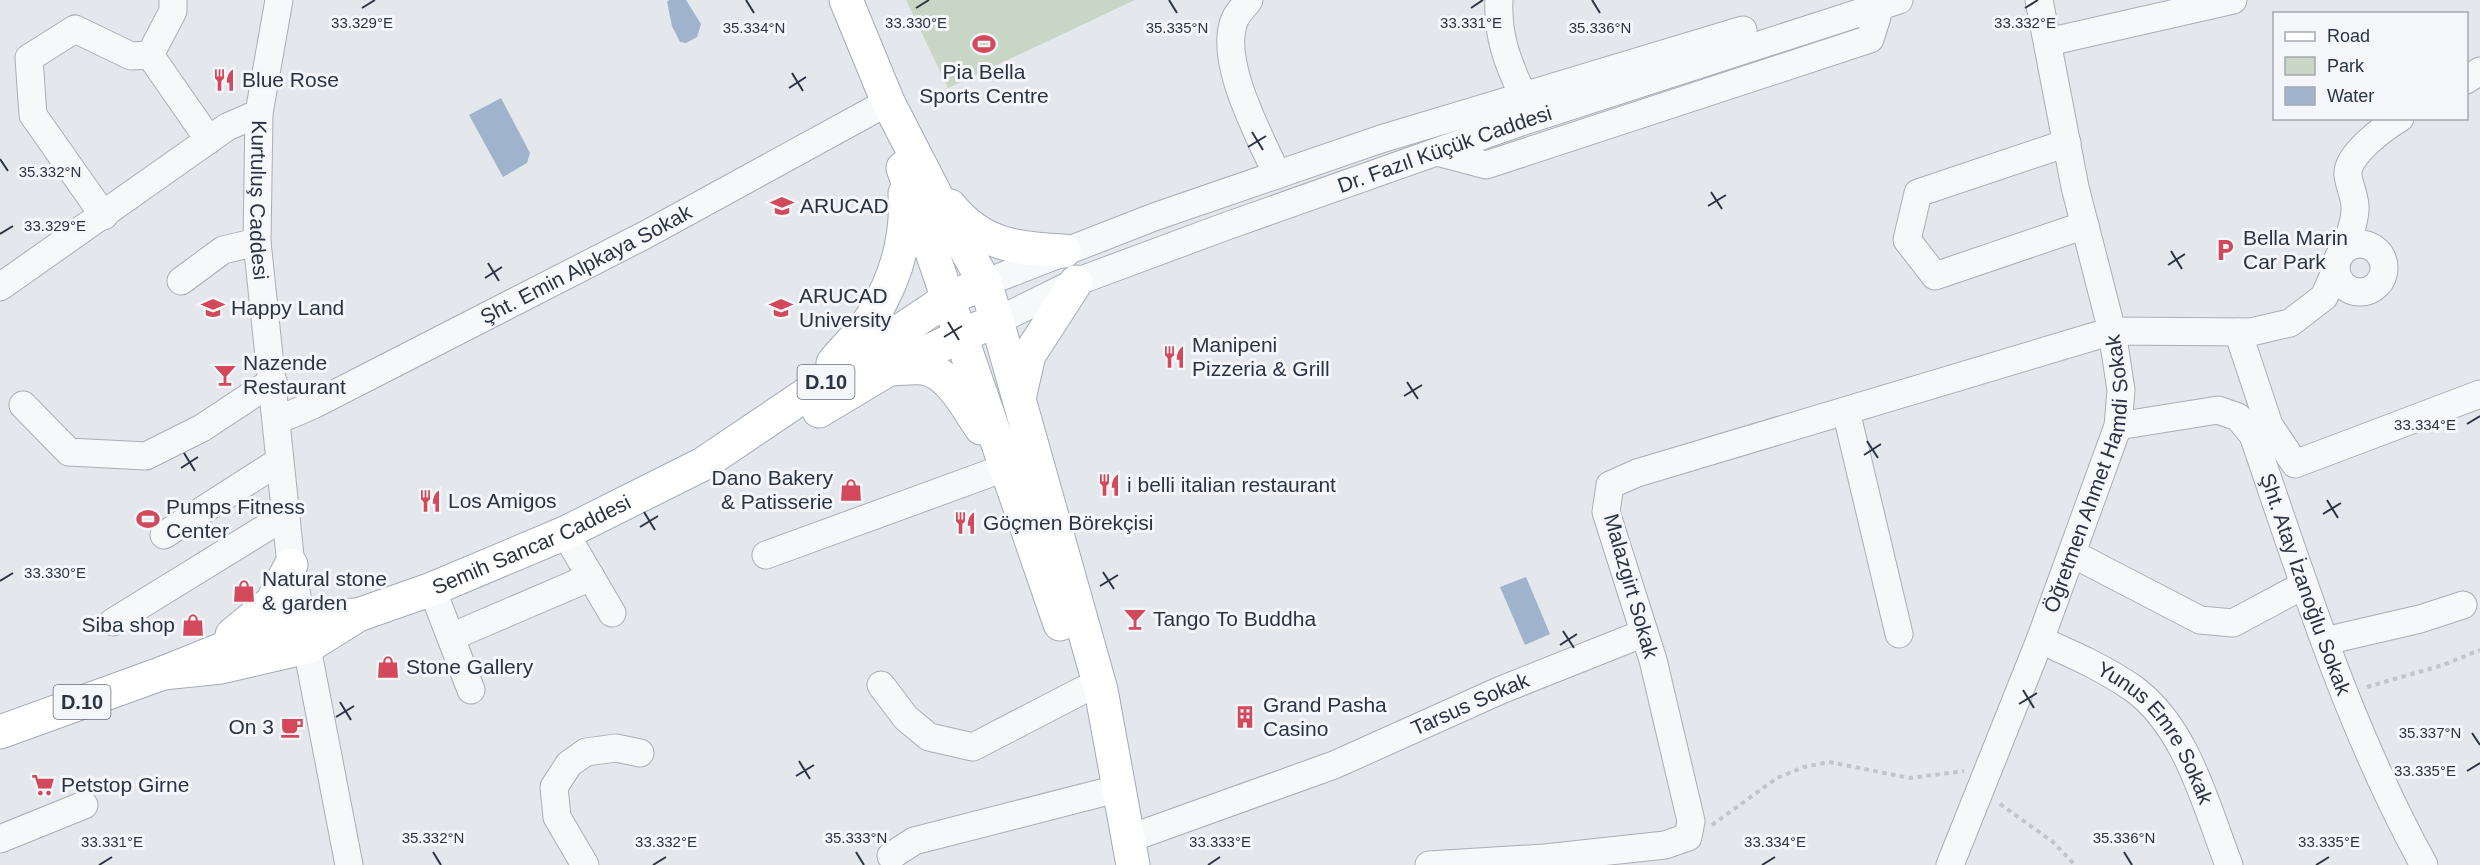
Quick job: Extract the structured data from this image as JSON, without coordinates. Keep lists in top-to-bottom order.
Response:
{
  "streets": {
    "main road": ["D.10", "Semih Sancar Caddesi"],
    "street": [
      "Dr. Fazıl Küçük Caddesi",
      "Kurtuluş Caddesi",
      "Şht. Emin Alpkaya Sokak",
      "Öğretmen Ahmet Hamdi Sokak",
      "Şht. Atay İzanoğlu Sokak",
      "Malazgirt Sokak",
      "Tarsus Sokak",
      "Yunus Emre Sokak"
    ]
  },
  "crossings": [
    ["Kurtuluş Caddesi", "Şht. Emin Alpkaya Sokak"],
    ["Kurtuluş Caddesi", "Semih Sancar Caddesi"],
    ["D.10", "Semih Sancar Caddesi"],
    ["Öğretmen Ahmet Hamdi Sokak", "Şht. Atay İzanoğlu Sokak"],
    ["Öğretmen Ahmet Hamdi Sokak", "Malazgirt Sokak"],
    ["Öğretmen Ahmet Hamdi Sokak", "Yunus Emre Sokak"],
    ["Malazgirt Sokak", "Tarsus Sokak"]
  ],
  "places": {
    "sports": ["Pia Bella Sports Centre", "Pumps Fitness Center"],
    "restaurant": [
      "Blue Rose",
      "Manipeni Pizzeria & Grill",
      "i belli italian restaurant",
      "Los Amigos",
      "Göçmen Börekçisi"
    ],
    "school or university": ["ARUCAD", "Happy Land", "ARUCAD University"],
    "parking": ["Bella Marin Car Park"],
    "bar": ["Nazende Restaurant", "Tango To Buddha"],
    "shop": [
      "Dano Bakery & Patisserie",
      "Natural stone & garden",
      "Siba shop",
      "Stone Gallery"
    ],
    "building": ["Grand Pasha Casino"],
    "cafe": ["On 3"],
    "supermarket": ["Petstop Girne"]
  },
  "legend": ["Road", "Park", "Water"],
  "coordinates": [
    "33.329°E",
    "33.330°E",
    "33.331°E",
    "33.332°E",
    "35.335°N",
    "35.334°N",
    "35.336°N",
    "35.332°N",
    "33.334°E",
    "35.337°N",
    "33.335°E",
    "35.333°N",
    "33.333°E"
  ]
}
